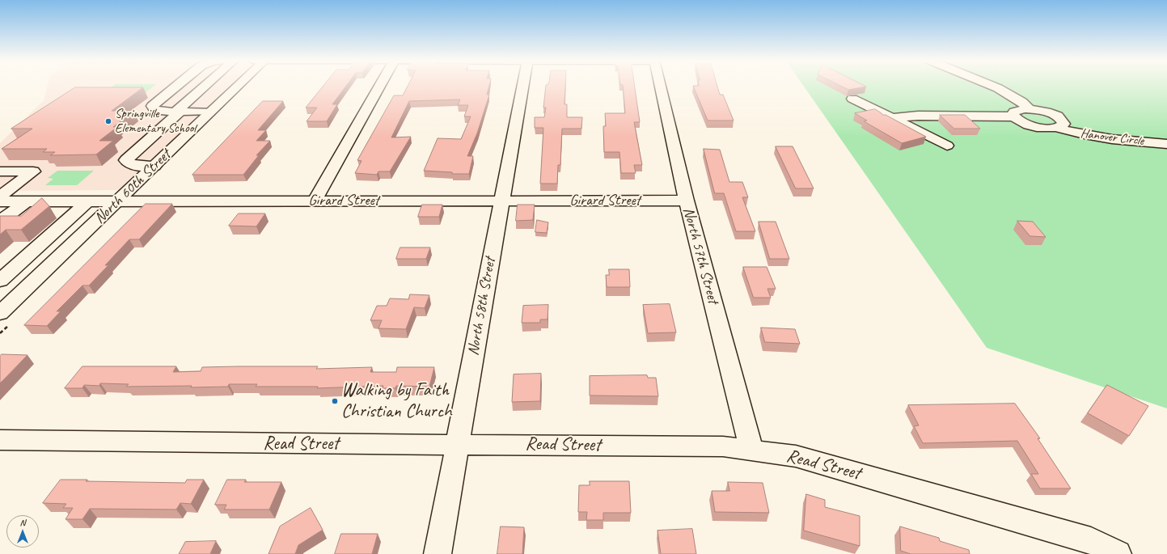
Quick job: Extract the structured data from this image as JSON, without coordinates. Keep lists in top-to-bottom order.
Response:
{
  "streets": {
    "street": [
      "Hanover Circle",
      "North 60th Street",
      "Girard Street",
      "North 57th Street",
      "North 58th Street",
      "Read Street"
    ]
  },
  "crossings": [
    ["North 60th Street", "Girard Street"],
    ["Girard Street", "North 57th Street"],
    ["Girard Street", "North 58th Street"],
    ["North 57th Street", "Read Street"],
    ["North 58th Street", "Read Street"]
  ],
  "places": ["Springville Elementary School", "Walking by Faith Christian Church"],
  "north": "top"
}
